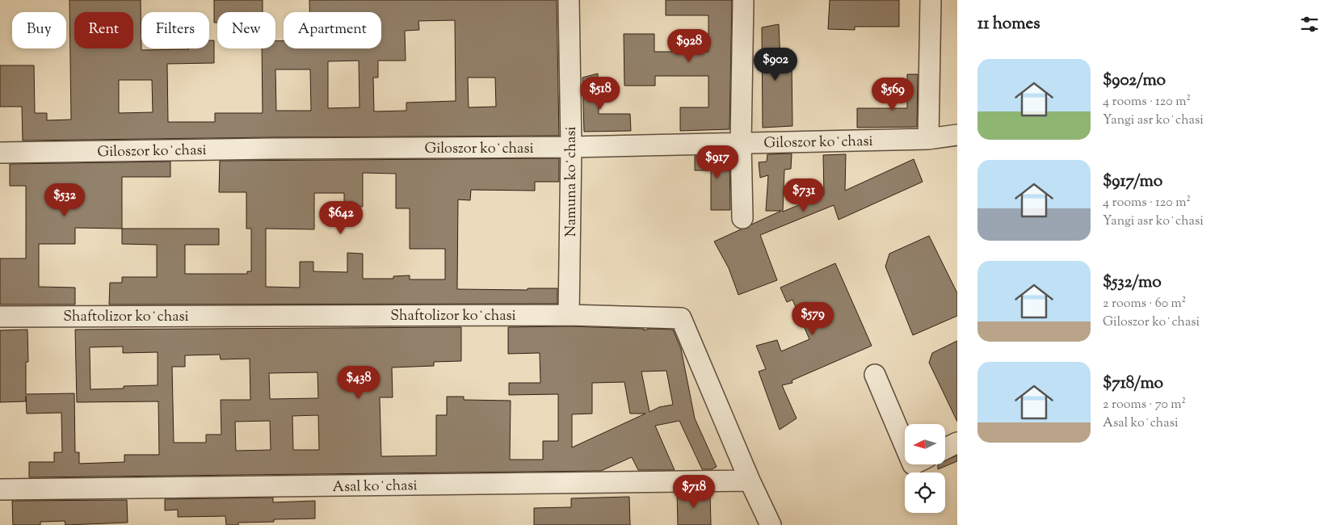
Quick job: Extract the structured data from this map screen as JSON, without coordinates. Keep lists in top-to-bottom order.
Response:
{
  "streets": {
    "street": [
      "Giloszor koʻchasi",
      "Namuna koʻchasi",
      "Shaftolizor koʻchasi",
      "Asal koʻchasi"
    ]
  },
  "crossings": [
    ["Giloszor koʻchasi", "Namuna koʻchasi"],
    ["Namuna koʻchasi", "Shaftolizor koʻchasi"],
    ["Shaftolizor koʻchasi", "Asal koʻchasi"]
  ],
  "north": "left",
  "page": {
    "heading": "11 homes",
    "chip": [
      "Buy",
      "Rent",
      "Filters",
      "New",
      "Apartment"
    ],
    "price": [
      "$928",
      "$902",
      "$518",
      "$569",
      "$917",
      "$731",
      "$532",
      "$642",
      "$579",
      "$438",
      "$718"
    ],
    "list": [
      {
        "name": "$902/mo",
        "note": "4 rooms · 120 m² · Yangi asr koʻchasi"
      },
      {
        "name": "$917/mo",
        "note": "4 rooms · 120 m² · Yangi asr koʻchasi"
      },
      {
        "name": "$532/mo",
        "note": "2 rooms · 60 m² · Giloszor koʻchasi"
      },
      {
        "name": "$718/mo",
        "note": "2 rooms · 70 m² · Asal koʻchasi"
      }
    ]
  }
}
